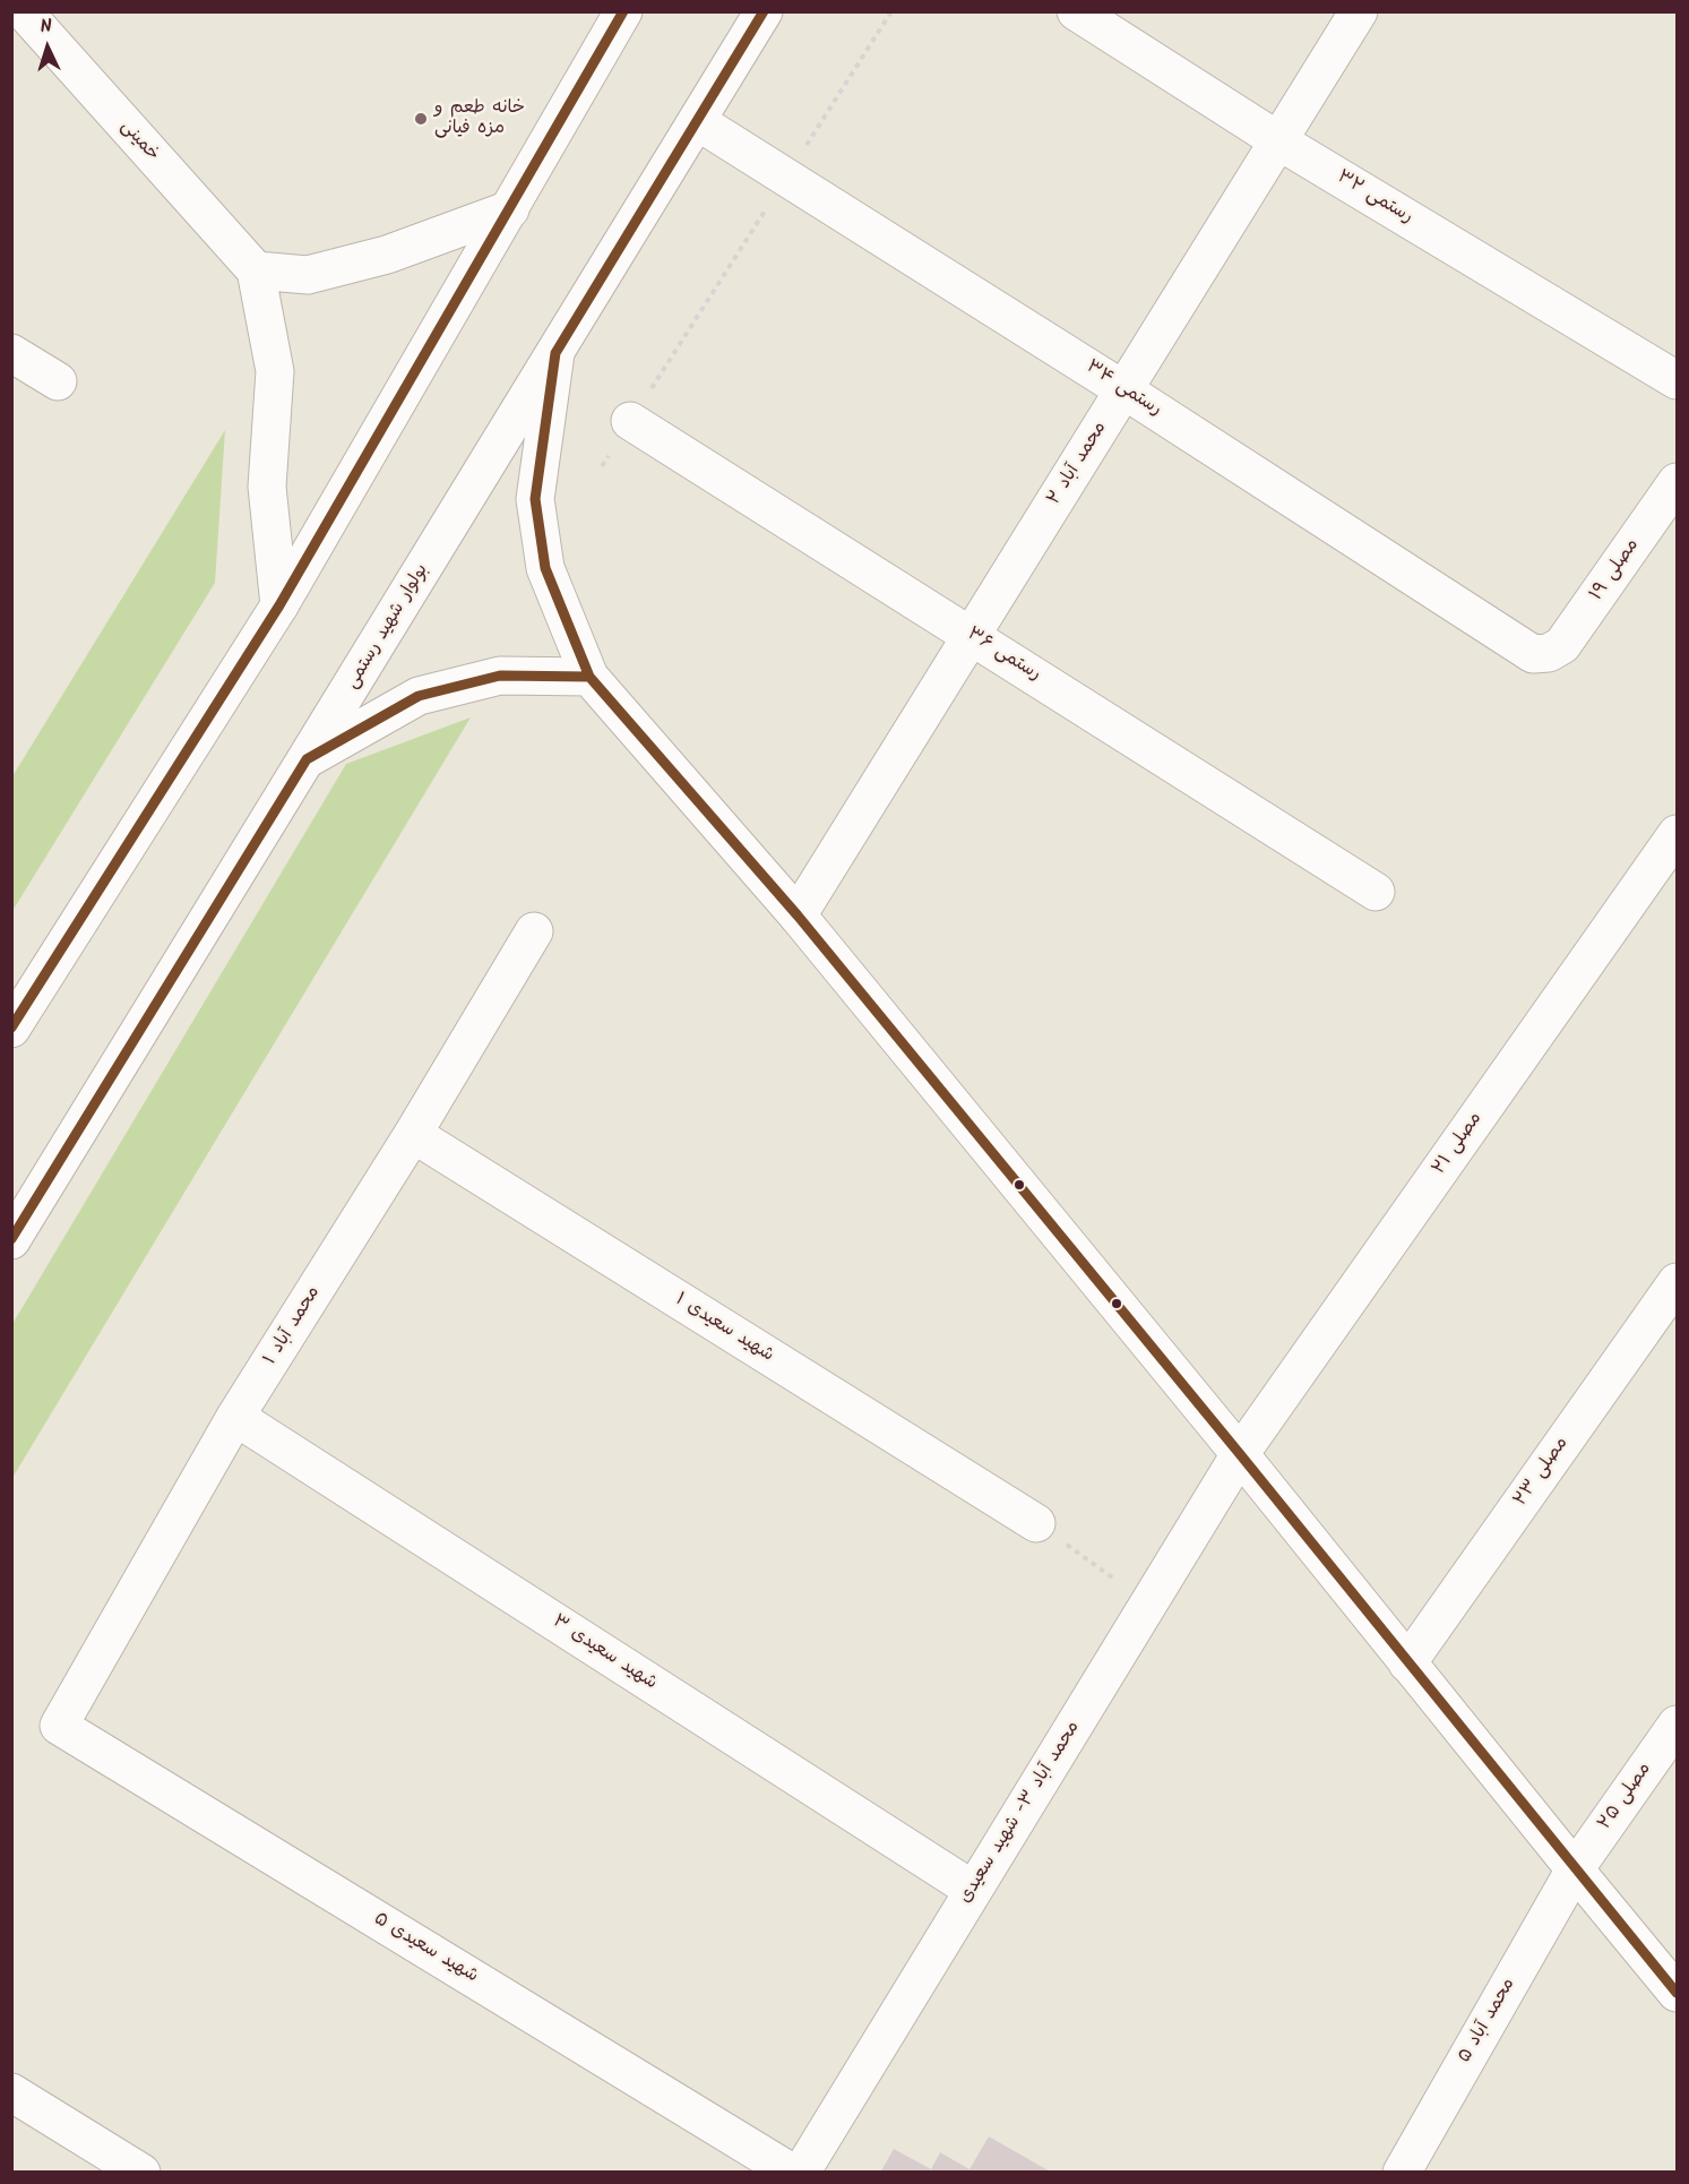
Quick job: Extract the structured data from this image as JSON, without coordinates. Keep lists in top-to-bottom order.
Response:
{
  "streets": {
    "street": [
      "خمینی",
      "رستمی ۳۲",
      "رستمی ۳۴",
      "محمد آباد ۲",
      "مصلی ۱۹",
      "بولوار شهید رستمی",
      "رستمی ۳۶",
      "مصلی ۲۱",
      "محمد آباد ۱",
      "شهید سعیدی ۱",
      "مصلی ۲۳",
      "شهید سعیدی ۳",
      "مصلی ۲۵",
      "محمد آباد ۳- شهید سعیدی",
      "شهید سعیدی ۵",
      "محمد آباد ۵"
    ]
  },
  "crossings": [
    ["رستمی ۳۲", "محمد آباد ۲"],
    ["رستمی ۳۴", "محمد آباد ۲"],
    ["رستمی ۳۴", "مصلی ۱۹"],
    ["رستمی ۳۴", "بولوار شهید رستمی"],
    ["محمد آباد ۲", "رستمی ۳۶"],
    ["مصلی ۲۱", "محمد آباد ۳- شهید سعیدی"],
    ["محمد آباد ۱", "شهید سعیدی ۱"],
    ["محمد آباد ۱", "شهید سعیدی ۳"],
    ["محمد آباد ۱", "شهید سعیدی ۵"],
    ["شهید سعیدی ۳", "محمد آباد ۳- شهید سعیدی"],
    ["مصلی ۲۵", "محمد آباد ۵"]
  ],
  "places": ["خانه طعم و مزه فیانی"],
  "north": "top"
}
